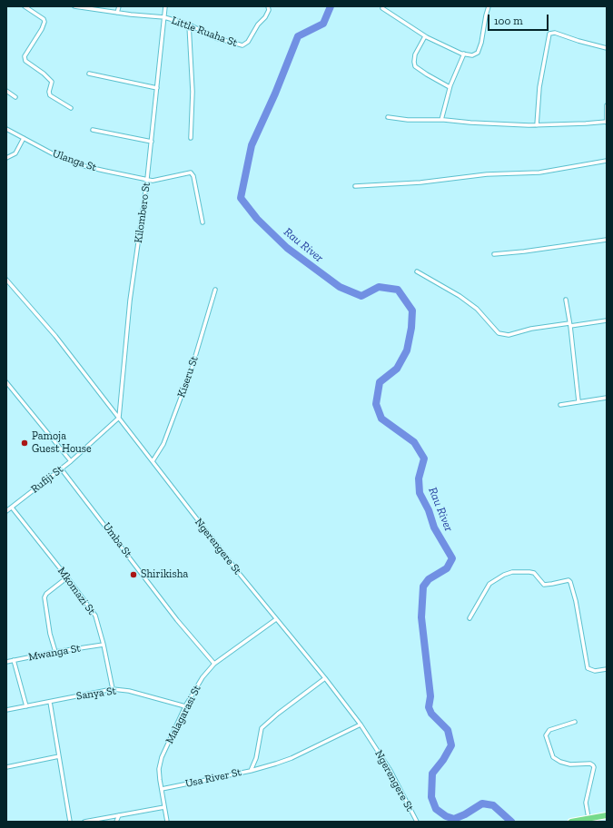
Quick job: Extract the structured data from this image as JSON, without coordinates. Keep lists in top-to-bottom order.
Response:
{
  "streets": {
    "street": [
      "Little Ruaha St",
      "Ulanga St",
      "Kilombero St",
      "Kiseru St",
      "Rufiji St",
      "Umba St",
      "Ngerengere St",
      "Mkomazi St",
      "Mwanga St",
      "Sanya St",
      "Malagarasi St",
      "Usa River St"
    ]
  },
  "crossings": [
    ["Little Ruaha St", "Kilombero St"],
    ["Ulanga St", "Kilombero St"],
    ["Kilombero St", "Rufiji St"],
    ["Kilombero St", "Ngerengere St"],
    ["Kiseru St", "Ngerengere St"],
    ["Rufiji St", "Umba St"],
    ["Rufiji St", "Ngerengere St"],
    ["Rufiji St", "Mkomazi St"],
    ["Umba St", "Malagarasi St"],
    ["Ngerengere St", "Malagarasi St"],
    ["Ngerengere St", "Usa River St"],
    ["Mkomazi St", "Mwanga St"],
    ["Mkomazi St", "Sanya St"],
    ["Sanya St", "Malagarasi St"],
    ["Malagarasi St", "Usa River St"]
  ],
  "water": ["Rau River"],
  "places": ["Pamoja Guest House", "Shirikisha"],
  "scale_bar": "100 m"
}
